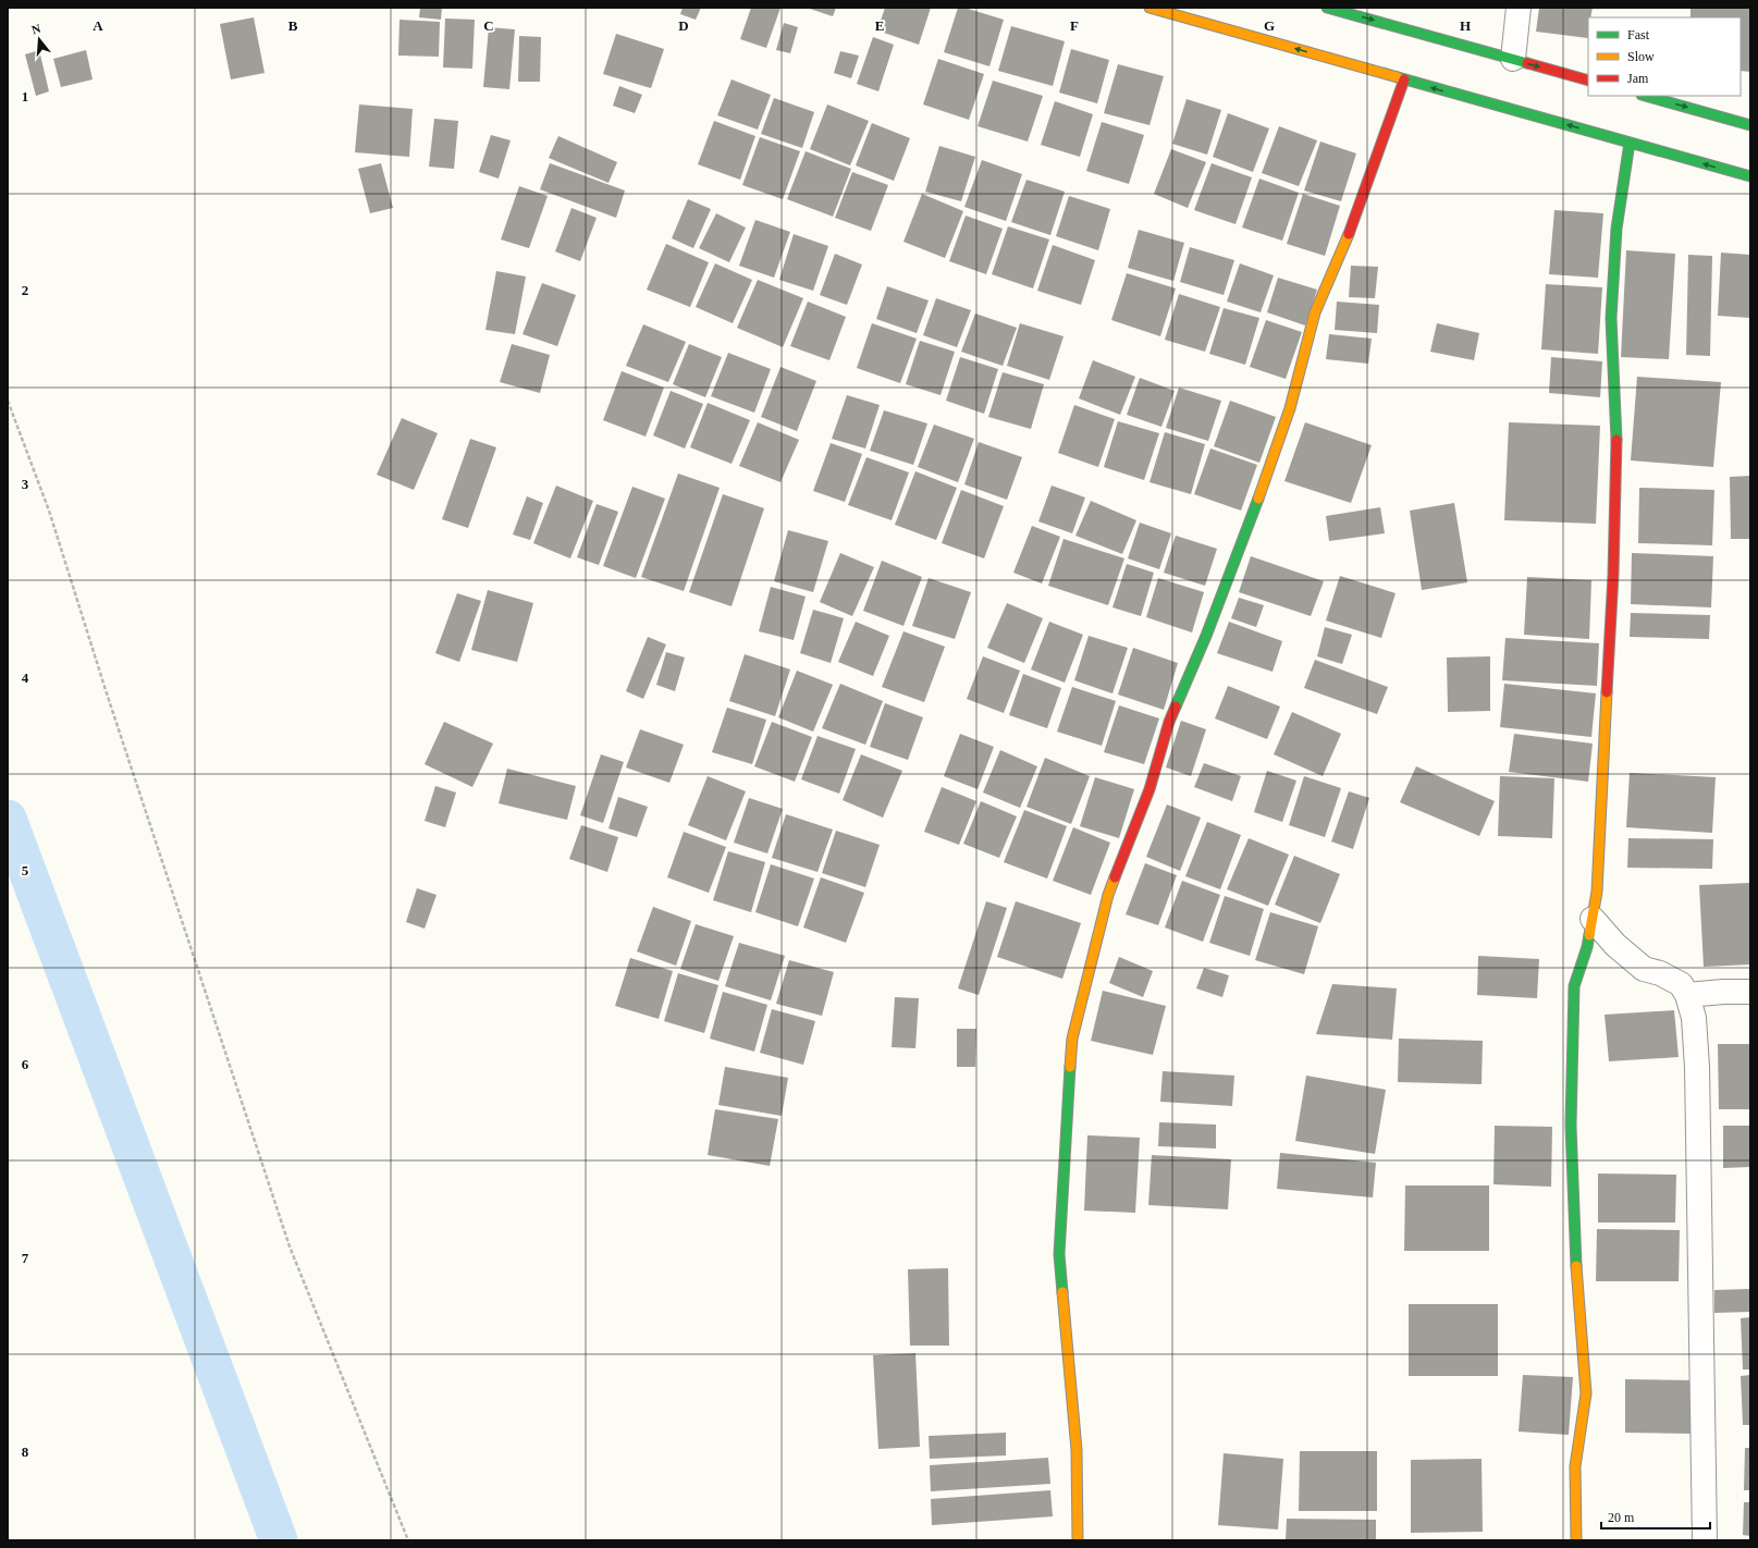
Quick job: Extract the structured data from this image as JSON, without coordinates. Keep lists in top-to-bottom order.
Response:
{
  "legend": ["Fast", "Slow", "Jam"],
  "scale_bar": "20 m",
  "north": "top",
  "grid": {
    "columns": [
      "A",
      "B",
      "C",
      "D",
      "E",
      "F",
      "G",
      "H"
    ],
    "rows": [
      "1",
      "2",
      "3",
      "4",
      "5",
      "6",
      "7",
      "8"
    ]
  }
}
